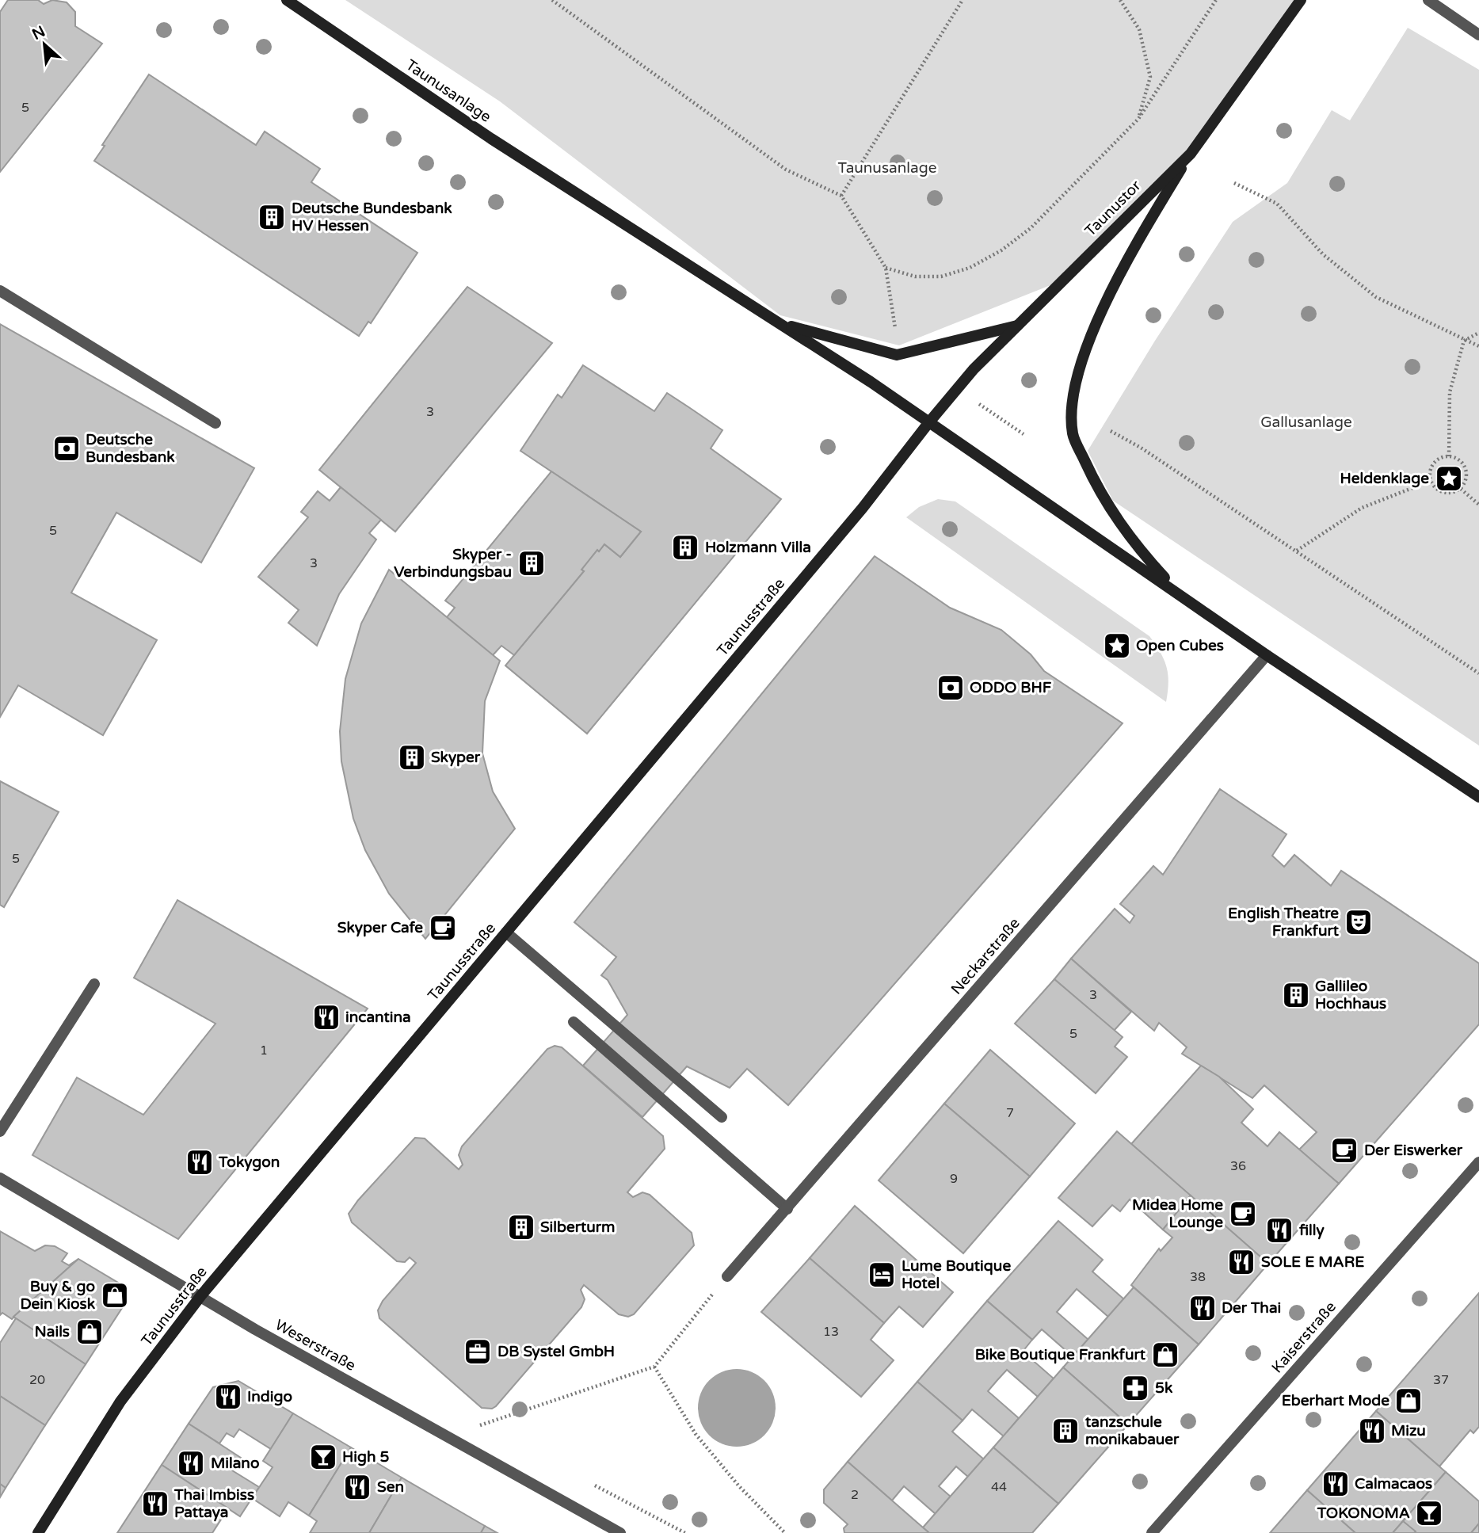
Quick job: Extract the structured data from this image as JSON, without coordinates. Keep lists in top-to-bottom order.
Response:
{
  "streets": {
    "main road": ["Taunusanlage", "Taunustor", "Taunusstraße"],
    "street": ["Neckarstraße", "Kaiserstraße", "Weserstraße"]
  },
  "crossings": [
    ["Taunusanlage", "Taunustor"],
    ["Taunusanlage", "Taunusstraße"],
    ["Taunustor", "Taunusstraße"],
    ["Taunusstraße", "Weserstraße"]
  ],
  "parks": ["Taunusanlage", "Gallusanlage"],
  "places": {
    "building": [
      "Deutsche Bundesbank HV Hessen",
      "Holzmann Villa",
      "Skyper - Verbindungsbau",
      "Skyper",
      "Gallileo Hochhaus",
      "Silberturm",
      "tanzschule monikabauer"
    ],
    "bank": ["Deutsche Bundesbank", "ODDO BHF"],
    "place": ["Heldenklage", "Open Cubes"],
    "theatre": ["English Theatre Frankfurt"],
    "cafe": ["Skyper Cafe", "Der Eiswerker", "Midea Home Lounge"],
    "restaurant": [
      "incantina",
      "Tokygon",
      "filly",
      "SOLE E MARE",
      "Der Thai",
      "Indigo",
      "Mizu",
      "Milano",
      "Calmacaos",
      "Sen",
      "Thai Imbiss Pattaya"
    ],
    "hotel": ["Lume Boutique Hotel"],
    "shop": [
      "Buy & go Dein Kiosk",
      "Nails",
      "Bike Boutique Frankfurt",
      "Eberhart Mode"
    ],
    "office": ["DB Systel GmbH"],
    "pharmacy": ["5k"],
    "bar": ["High 5", "TOKONOMA"]
  },
  "house_numbers": [
    "5",
    "3",
    "5",
    "3",
    "5",
    "3",
    "5",
    "1",
    "7",
    "36",
    "9",
    "38",
    "13",
    "20",
    "37",
    "44",
    "2"
  ],
  "north": "top left"
}
